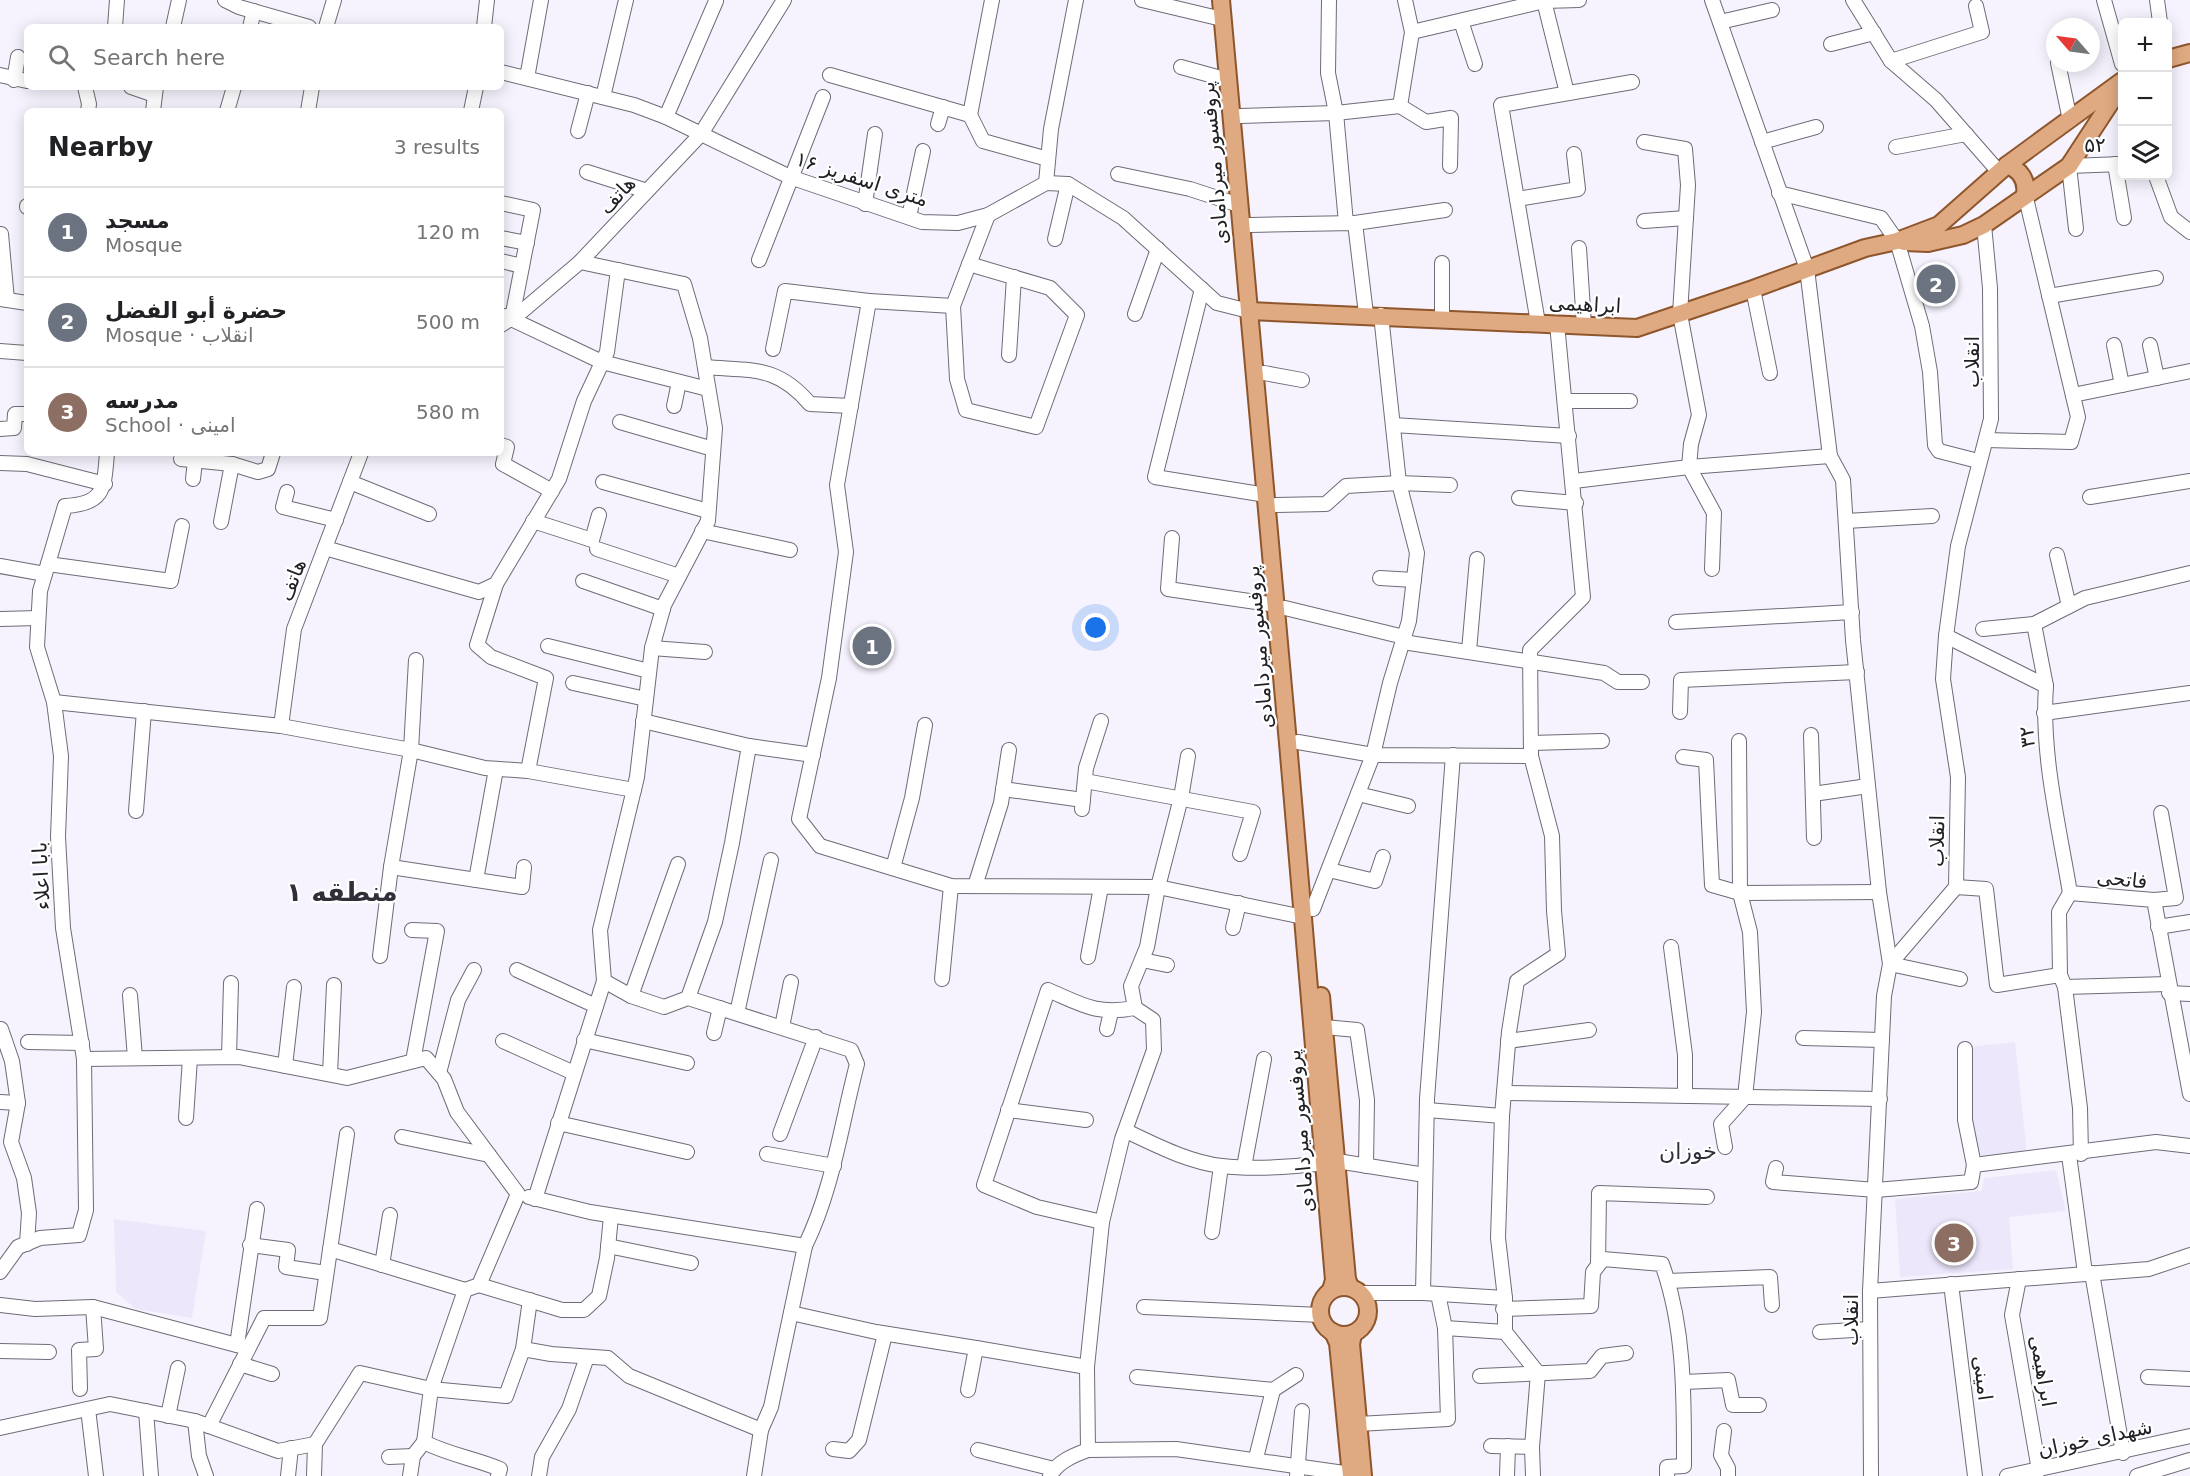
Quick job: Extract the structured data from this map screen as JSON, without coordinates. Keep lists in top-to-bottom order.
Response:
{
  "streets": {
    "main road": ["پروفسور میردامادی", "ابراهیمی"],
    "street": [
      "۵۲",
      "۱۶ متری اسفریز",
      "هاتف",
      "انقلاب",
      "۳۲",
      "بابا اعلاء",
      "فاتحی",
      "امینی",
      "شهدای خوزان"
    ]
  },
  "crossings": [
    ["پروفسور میردامادی", "ابراهیمی"],
    ["۱۶ متری اسفریز", "هاتف"],
    ["ابراهیمی", "شهدای خوزان"],
    ["۳۲", "فاتحی"]
  ],
  "districts": ["منطقه ۱", "خوزان"],
  "north": "top left",
  "page": {
    "map_buttons": ["+", "−"],
    "search": "Search here",
    "heading": ["Nearby", "3 results"],
    "list": [
      {
        "mark": "1",
        "name": "مسجد",
        "note": "Mosque",
        "value": "120 m"
      },
      {
        "mark": "2",
        "name": "حضرة أبو الفضل",
        "note": "Mosque · انقلاب",
        "value": "500 m"
      },
      {
        "mark": "3",
        "name": "مدرسه",
        "note": "School · امینی",
        "value": "580 m"
      }
    ],
    "pins": ["2", "1", "3"]
  }
}
